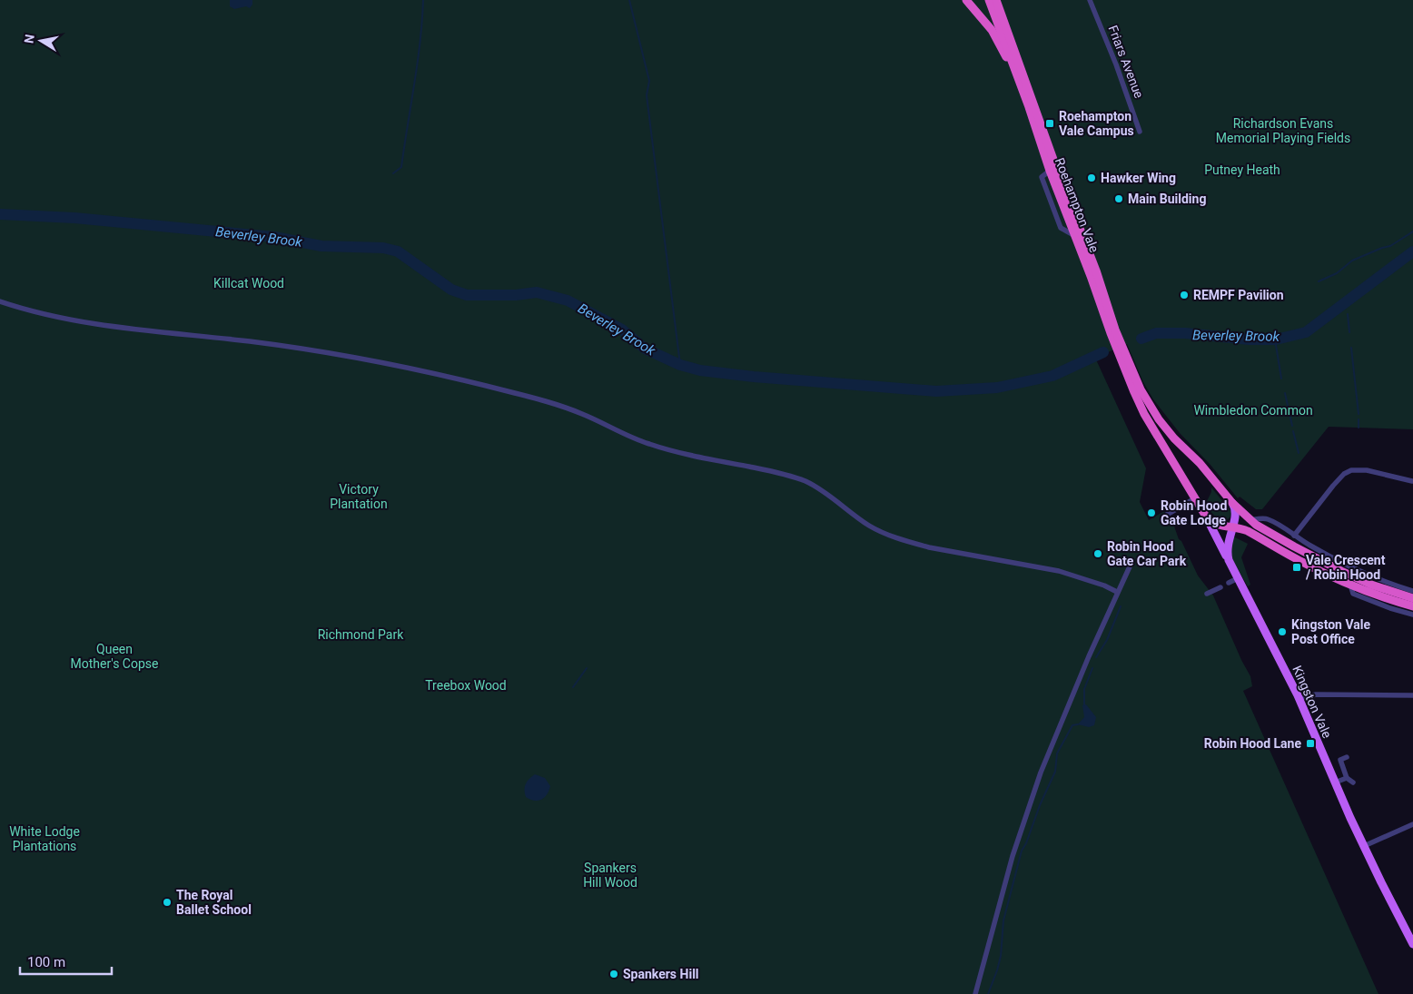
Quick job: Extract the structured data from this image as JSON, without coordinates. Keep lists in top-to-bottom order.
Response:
{
  "streets": {
    "highway": ["Roehampton Vale"],
    "main road": ["Kingston Vale"],
    "street": ["Friars Avenue"]
  },
  "water": ["Beverley Brook"],
  "parks": [
    "Richardson Evans Memorial Playing Fields",
    "Putney Heath",
    "Killcat Wood",
    "Wimbledon Common",
    "Victory Plantation",
    "Richmond Park",
    "Queen Mother's Copse",
    "Treebox Wood",
    "White Lodge Plantations",
    "Spankers Hill Wood"
  ],
  "places": {
    "transit": ["Roehampton Vale Campus", "Vale Crescent / Robin Hood", "Robin Hood Lane"],
    "other": [
      "Hawker Wing",
      "Main Building",
      "REMPF Pavilion",
      "Robin Hood Gate Lodge",
      "Robin Hood Gate Car Park",
      "Kingston Vale Post Office",
      "The Royal Ballet School",
      "Spankers Hill"
    ]
  },
  "scale_bar": "100 m",
  "north": "left"
}
